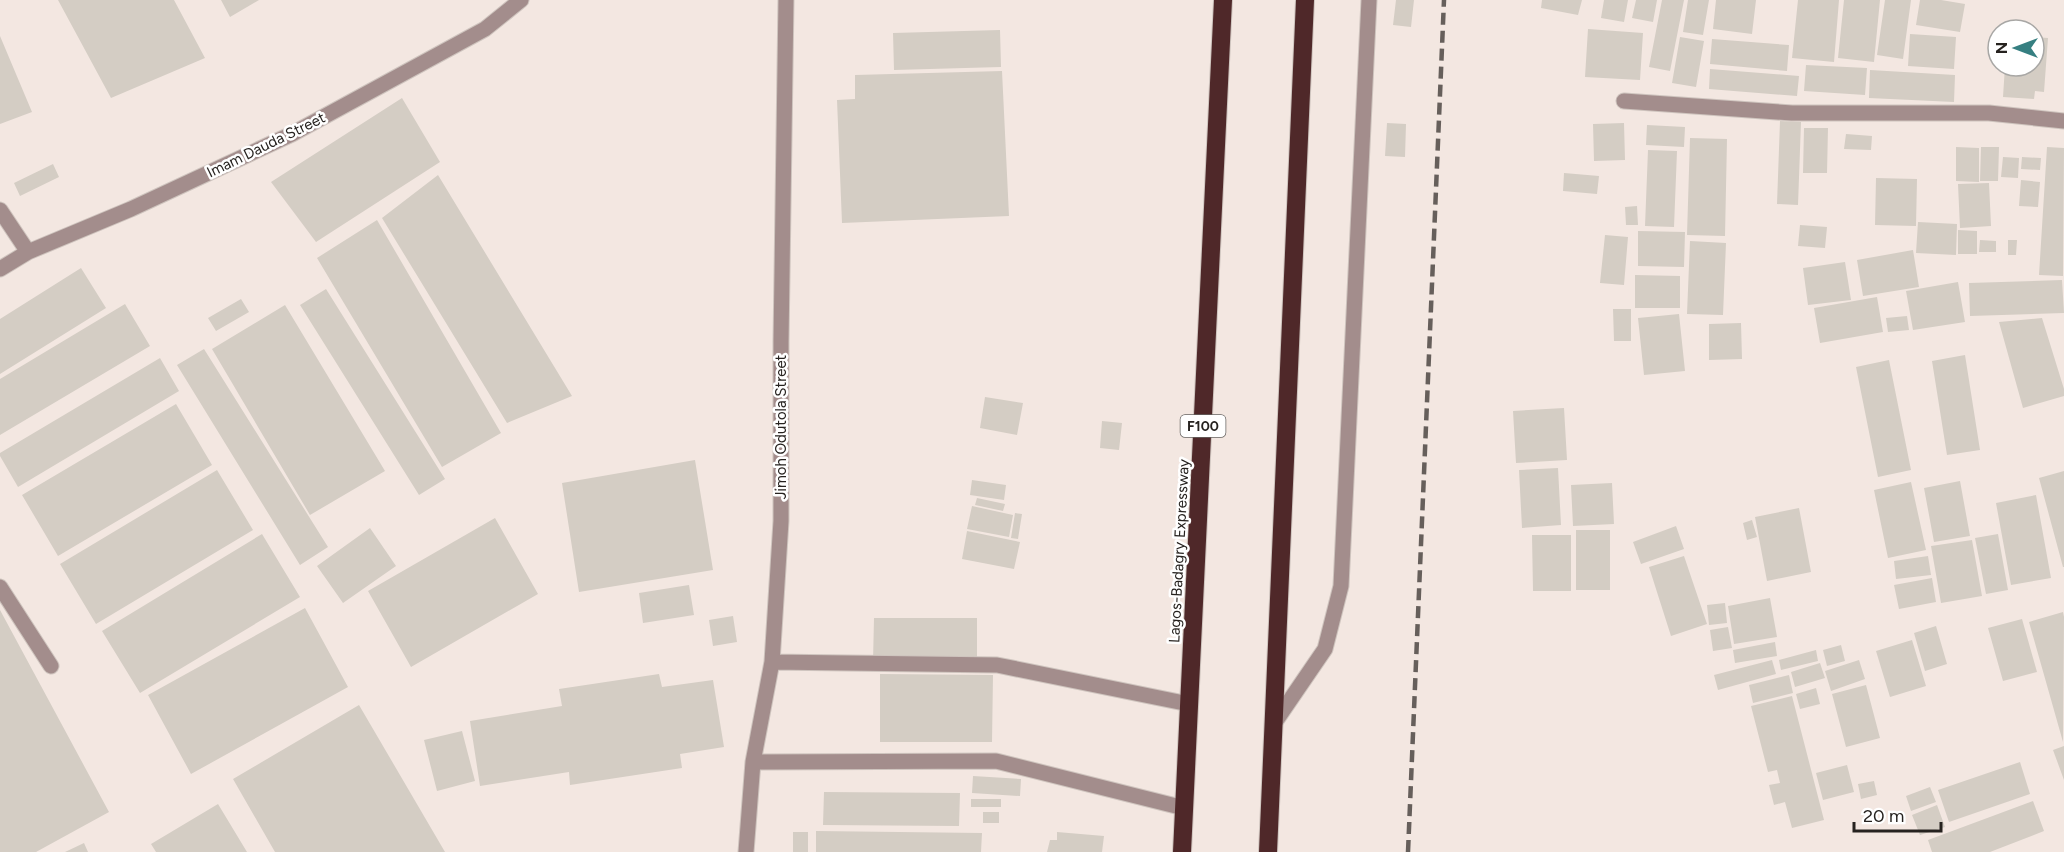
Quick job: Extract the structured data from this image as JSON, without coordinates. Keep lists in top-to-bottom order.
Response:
{
  "streets": {
    "highway": ["F100", "Lagos-Badagry Expressway"],
    "street": ["Imam Dauda Street", "Jimoh Odutola Street"]
  },
  "scale_bar": "20 m",
  "north": "left"
}
